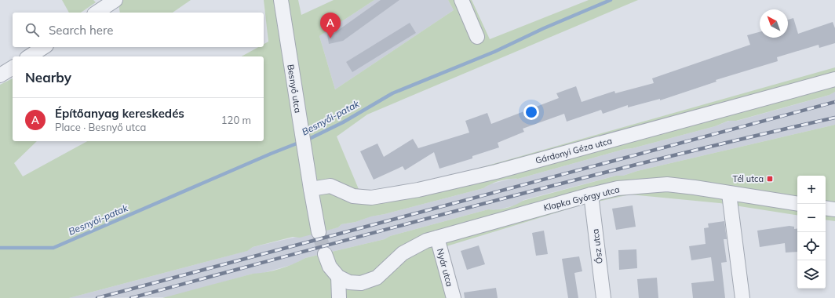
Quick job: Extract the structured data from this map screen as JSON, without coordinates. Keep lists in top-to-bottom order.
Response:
{
  "streets": {
    "street": [
      "Besnyő utca",
      "Gárdonyi Géza utca",
      "Klapka György utca",
      "Ősz utca",
      "Nyár utca"
    ]
  },
  "crossings": [
    ["Besnyő utca", "Gárdonyi Géza utca"],
    ["Klapka György utca", "Ősz utca"],
    ["Klapka György utca", "Nyár utca"]
  ],
  "water": ["Besnyői-patak"],
  "places": {
    "transit": ["Tél utca"]
  },
  "north": "top left",
  "page": {
    "pins": "A",
    "search": "Search here",
    "heading": "Nearby",
    "list": [
      {
        "mark": "A",
        "name": "Építőanyag kereskedés",
        "note": "Place · Besnyő utca",
        "value": "120 m"
      }
    ],
    "map_buttons": ["+", "−"]
  }
}
